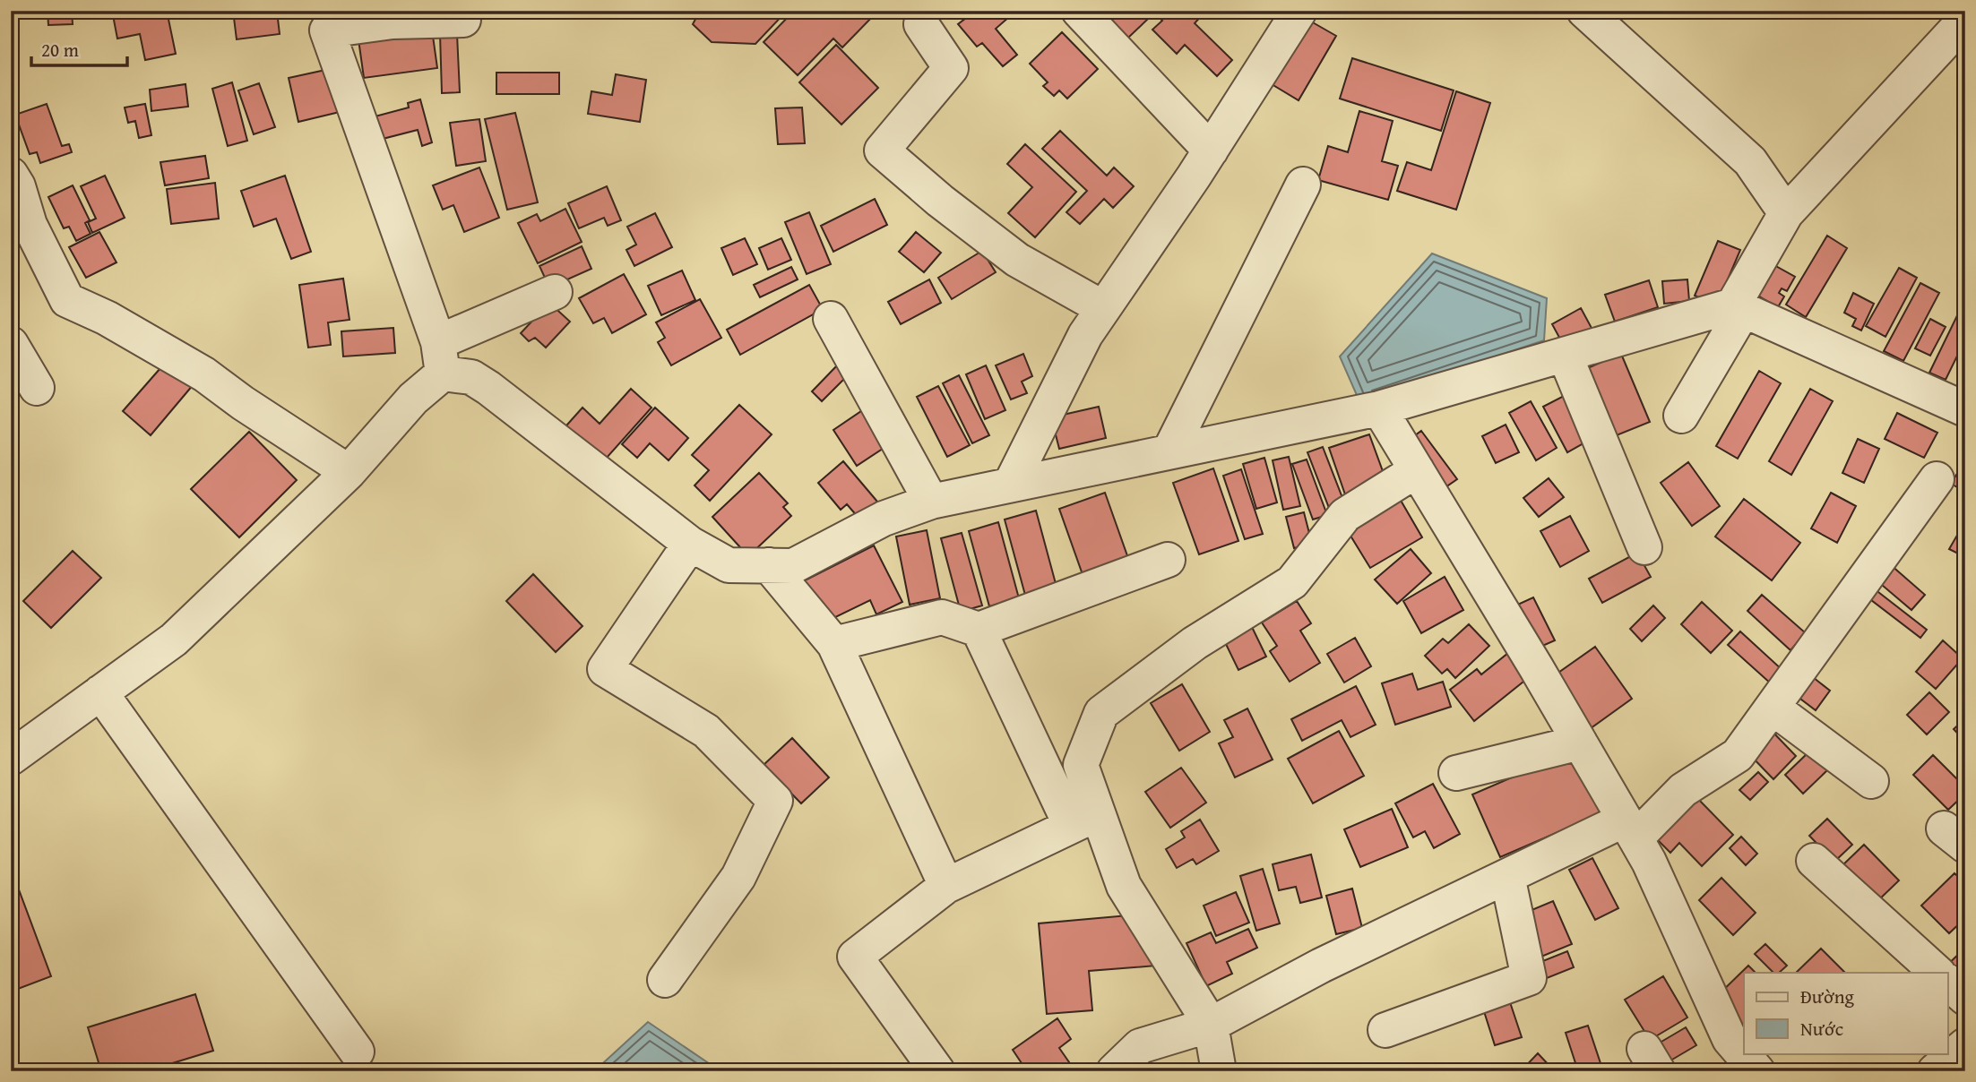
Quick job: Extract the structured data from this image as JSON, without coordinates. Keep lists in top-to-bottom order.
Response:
{
  "legend": ["Đường", "Nước"],
  "scale_bar": "20 m"
}
